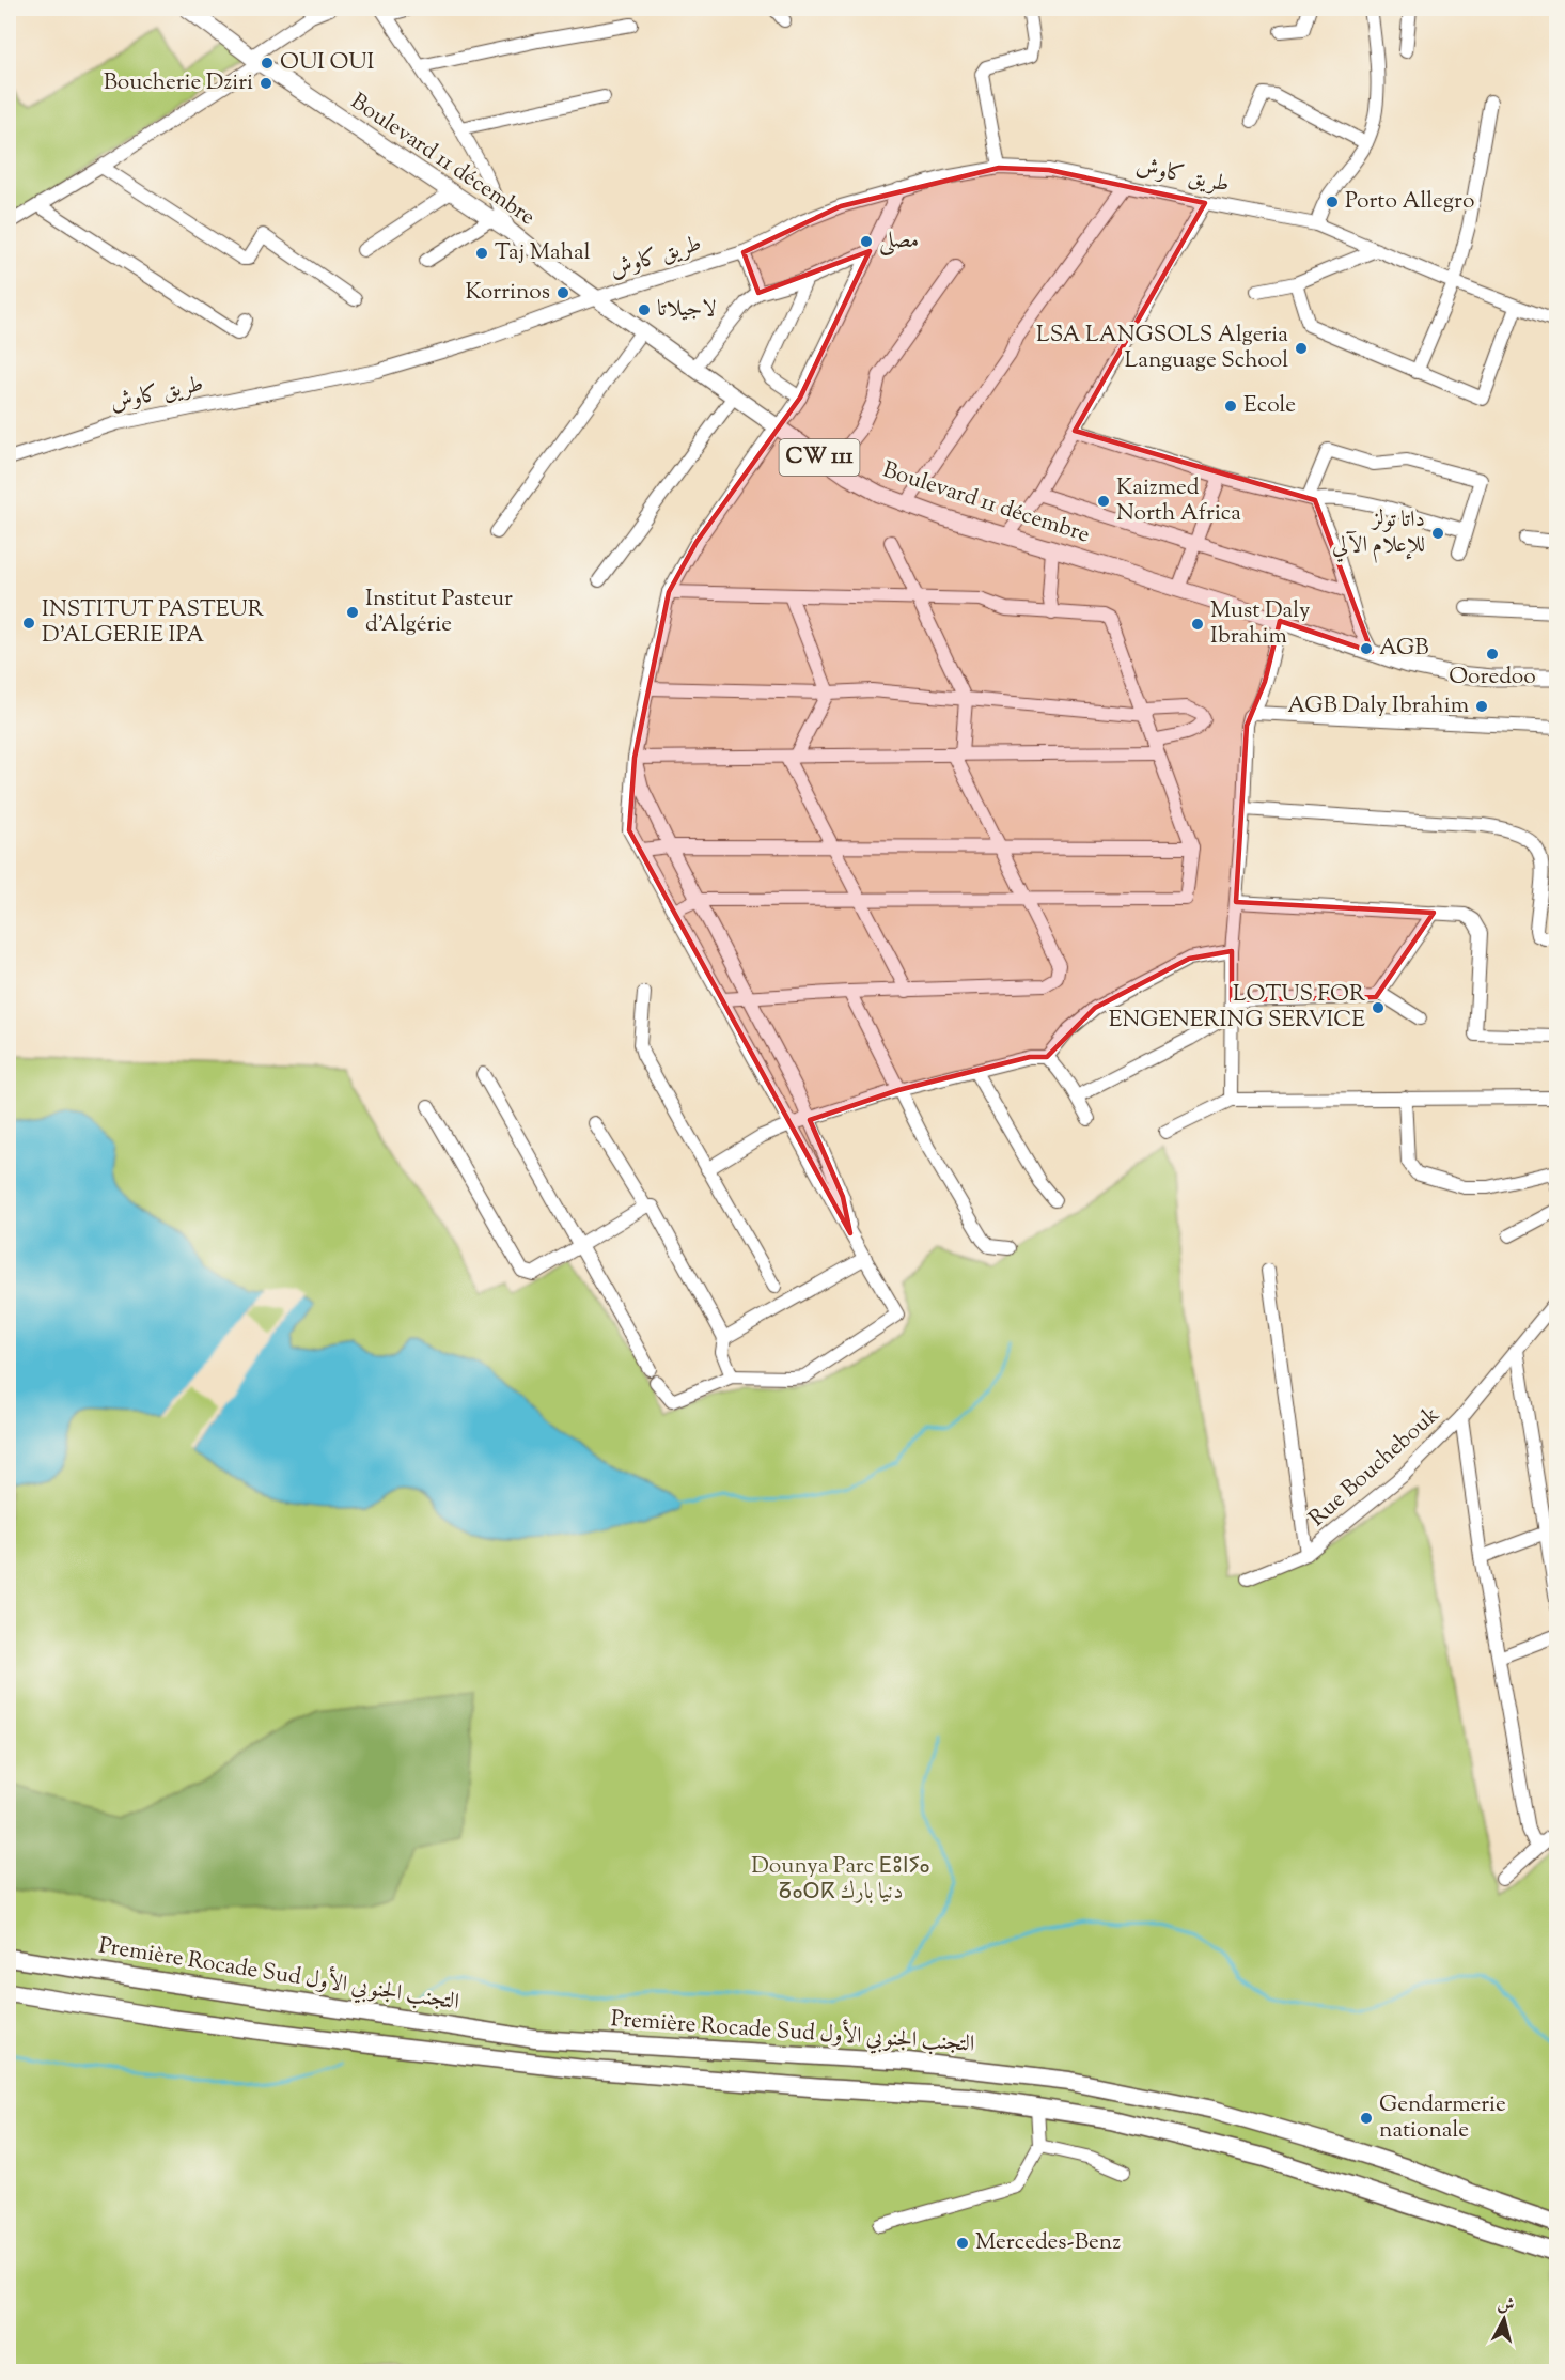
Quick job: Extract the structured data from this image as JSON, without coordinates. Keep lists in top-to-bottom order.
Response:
{
  "streets": {
    "highway": ["Première Rocade Sud التجنب الجنوبي الأول"],
    "main road": ["Boulevard 11 décembre", "CW 111"],
    "street": ["طريق كاوش", "Rue Bouchebouk"]
  },
  "crossings": [
    ["Boulevard 11 décembre", "طريق كاوش"]
  ],
  "parks": ["Dounya Parc ⴹⵓⵏⵢⴰ ⵒⴰⵔⴽ دنيا بارك"],
  "places": [
    "OUI OUI",
    "Boucherie Dziri",
    "Porto Allegro",
    "مصلى",
    "Taj Mahal",
    "Korrinos",
    "لاجيلاتا",
    "LSA LANGSOLS Algeria Language School",
    "Ecole",
    "Kaizmed North Africa",
    "داتا تولز للإعلام الآلي",
    "Institut Pasteur d'Algérie",
    "INSTITUT PASTEUR D'ALGERIE IPA",
    "Must Daly Ibrahim",
    "AGB",
    "Ooredoo",
    "AGB Daly Ibrahim",
    "LOTUS FOR ENGENERING SERVICE",
    "Gendarmerie nationale",
    "Mercedes-Benz"
  ],
  "north": "top"
}
